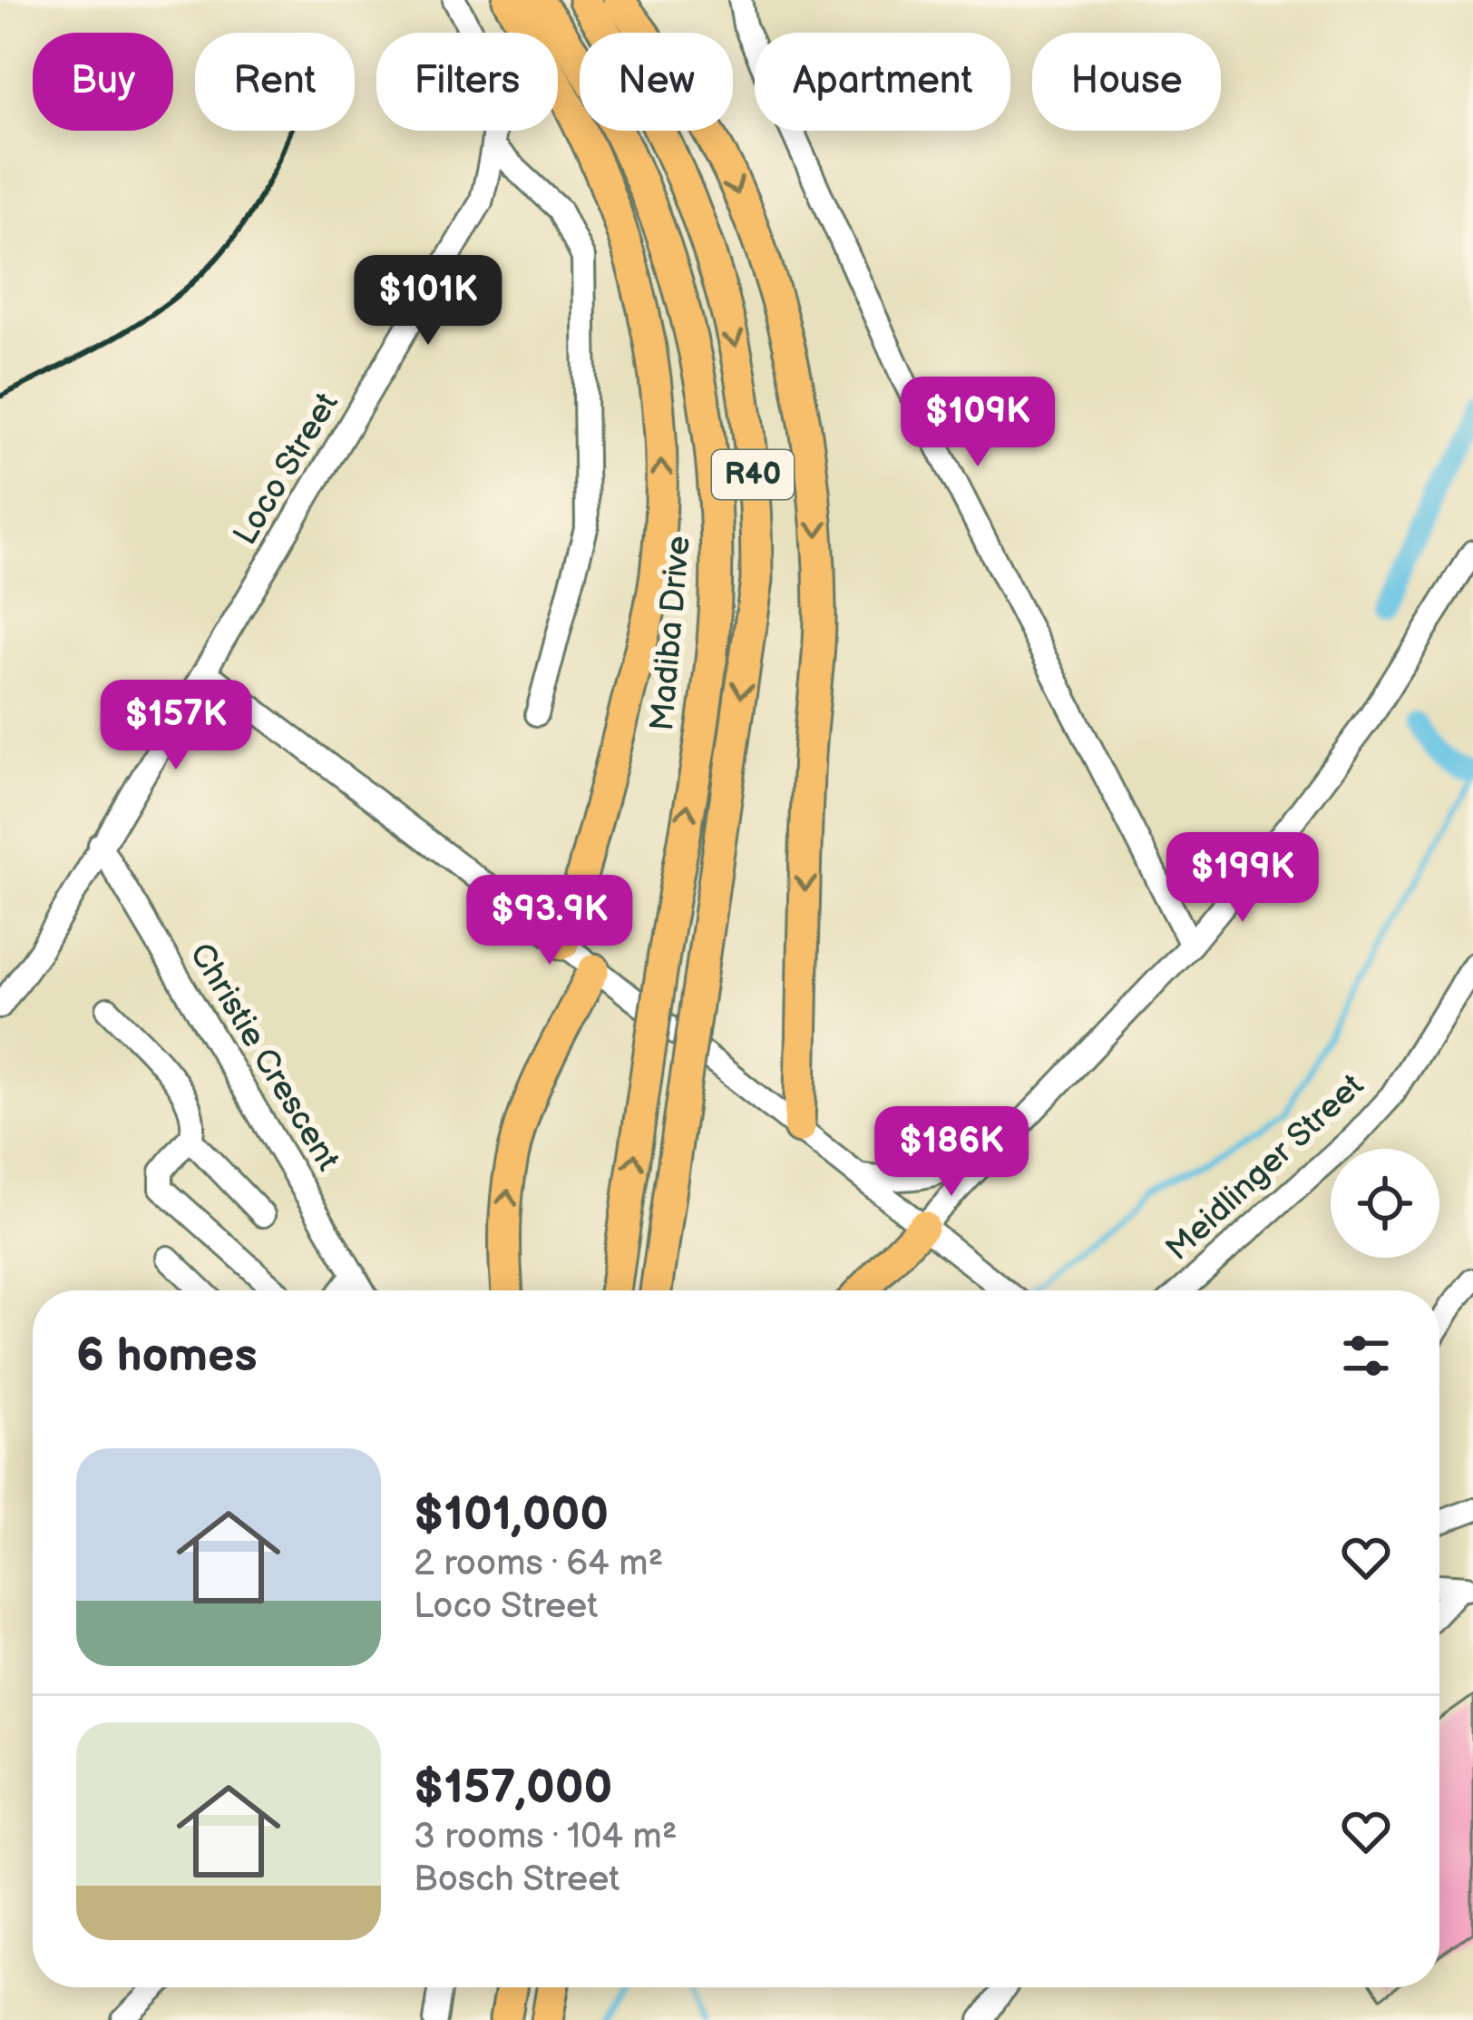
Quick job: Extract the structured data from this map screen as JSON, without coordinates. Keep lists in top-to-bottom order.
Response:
{
  "streets": {
    "main road": ["R40", "Madiba Drive"],
    "street": ["Loco Street", "Christie Crescent", "Meidlinger Street"]
  },
  "crossings": [
    ["Loco Street", "Christie Crescent"]
  ],
  "page": {
    "chip": [
      "Buy",
      "Rent",
      "Filters",
      "New",
      "Apartment",
      "House"
    ],
    "price": [
      "$101K",
      "$109K",
      "$157K",
      "$199K",
      "$93.9K",
      "$186K"
    ],
    "heading": "6 homes",
    "list": [
      {
        "name": "$101,000",
        "note": "2 rooms · 64 m² · Loco Street"
      },
      {
        "name": "$157,000",
        "note": "3 rooms · 104 m² · Bosch Street"
      }
    ]
  }
}
